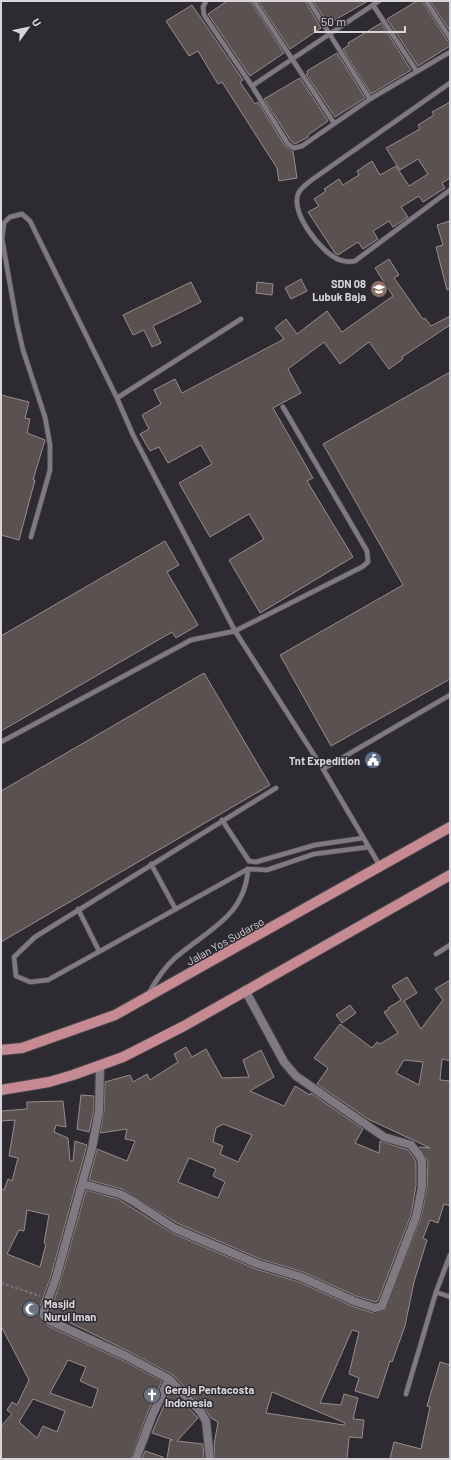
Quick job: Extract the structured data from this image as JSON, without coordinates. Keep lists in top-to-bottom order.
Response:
{
  "streets": {
    "main road": ["Jalan Yos Sudarso"]
  },
  "places": {
    "school or university": ["SDN 08 Lubuk Baja"],
    "public building": ["Tnt Expedition"],
    "mosque": ["Masjid Nurul Iman"],
    "church": ["Geraja Pentacosta Indonesia"]
  },
  "scale_bar": "50 m",
  "north": "top right"
}
